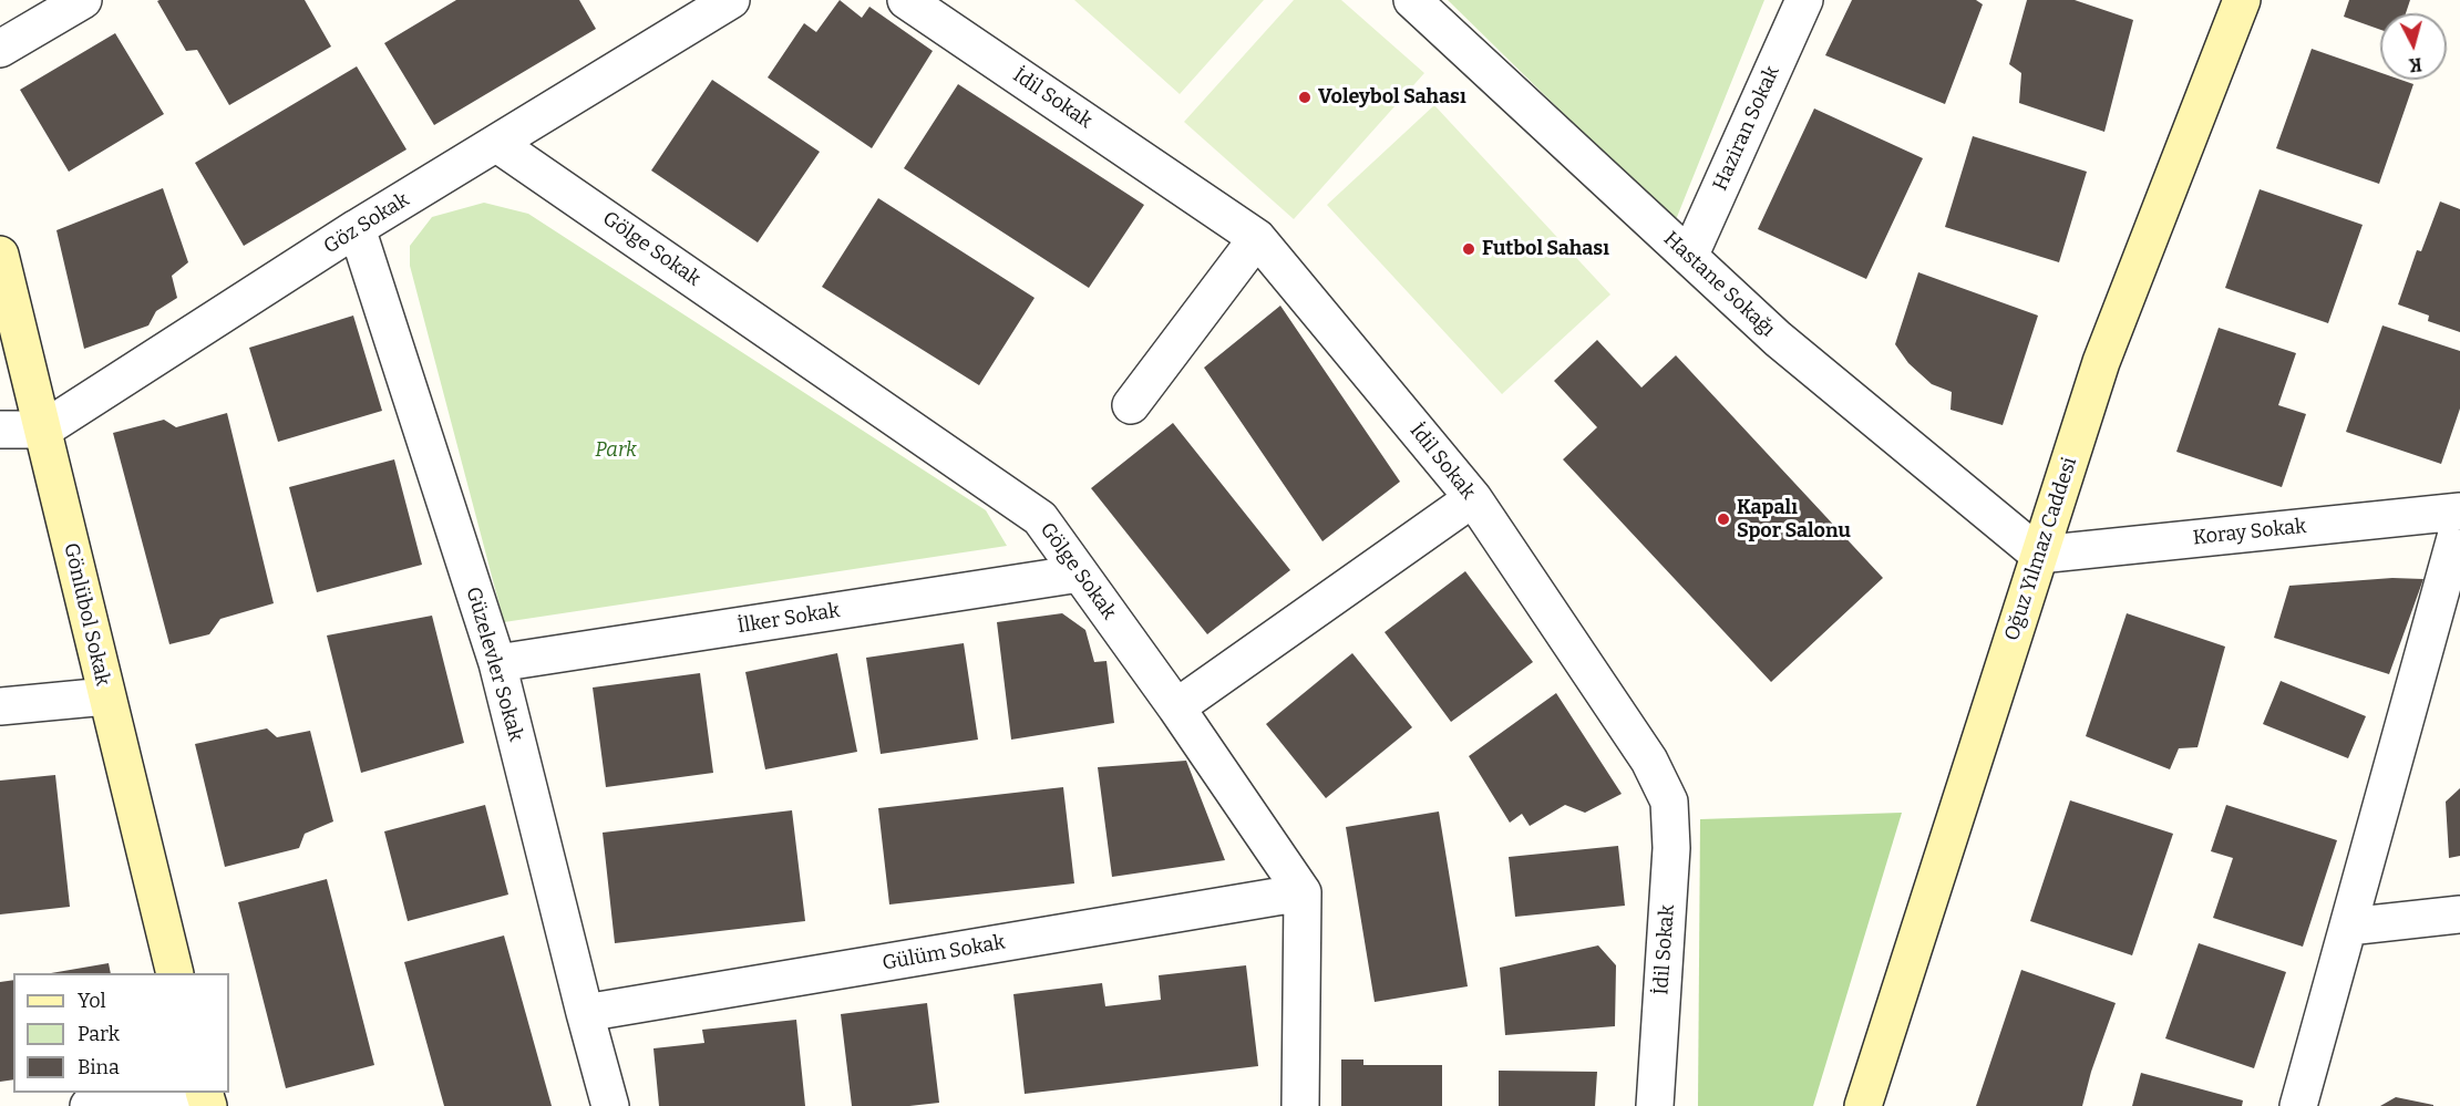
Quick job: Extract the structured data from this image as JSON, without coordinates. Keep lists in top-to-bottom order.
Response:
{
  "streets": {
    "main road": ["Oğuz Yılmaz Caddesi", "Gönlübol Sokak"],
    "street": [
      "İdil Sokak",
      "Haziran Sokak",
      "Göz Sokak",
      "Gölge Sokak",
      "Hastane Sokağı",
      "Koray Sokak",
      "İlker Sokak",
      "Güzelevler Sokak",
      "Gülüm Sokak"
    ]
  },
  "crossings": [
    ["Haziran Sokak", "Hastane Sokağı"],
    ["Göz Sokak", "Gölge Sokak"],
    ["Göz Sokak", "Gönlübol Sokak"],
    ["Göz Sokak", "Güzelevler Sokak"],
    ["Gölge Sokak", "İlker Sokak"],
    ["Gölge Sokak", "Gülüm Sokak"],
    ["Hastane Sokağı", "Koray Sokak"],
    ["Hastane Sokağı", "Oğuz Yılmaz Caddesi"],
    ["Koray Sokak", "Oğuz Yılmaz Caddesi"],
    ["İlker Sokak", "Güzelevler Sokak"],
    ["Güzelevler Sokak", "Gülüm Sokak"]
  ],
  "parks": ["Park"],
  "places": ["Voleybol Sahası", "Futbol Sahası", "Kapalı Spor Salonu"],
  "legend": ["Yol", "Park", "Bina"],
  "north": "bottom"
}
